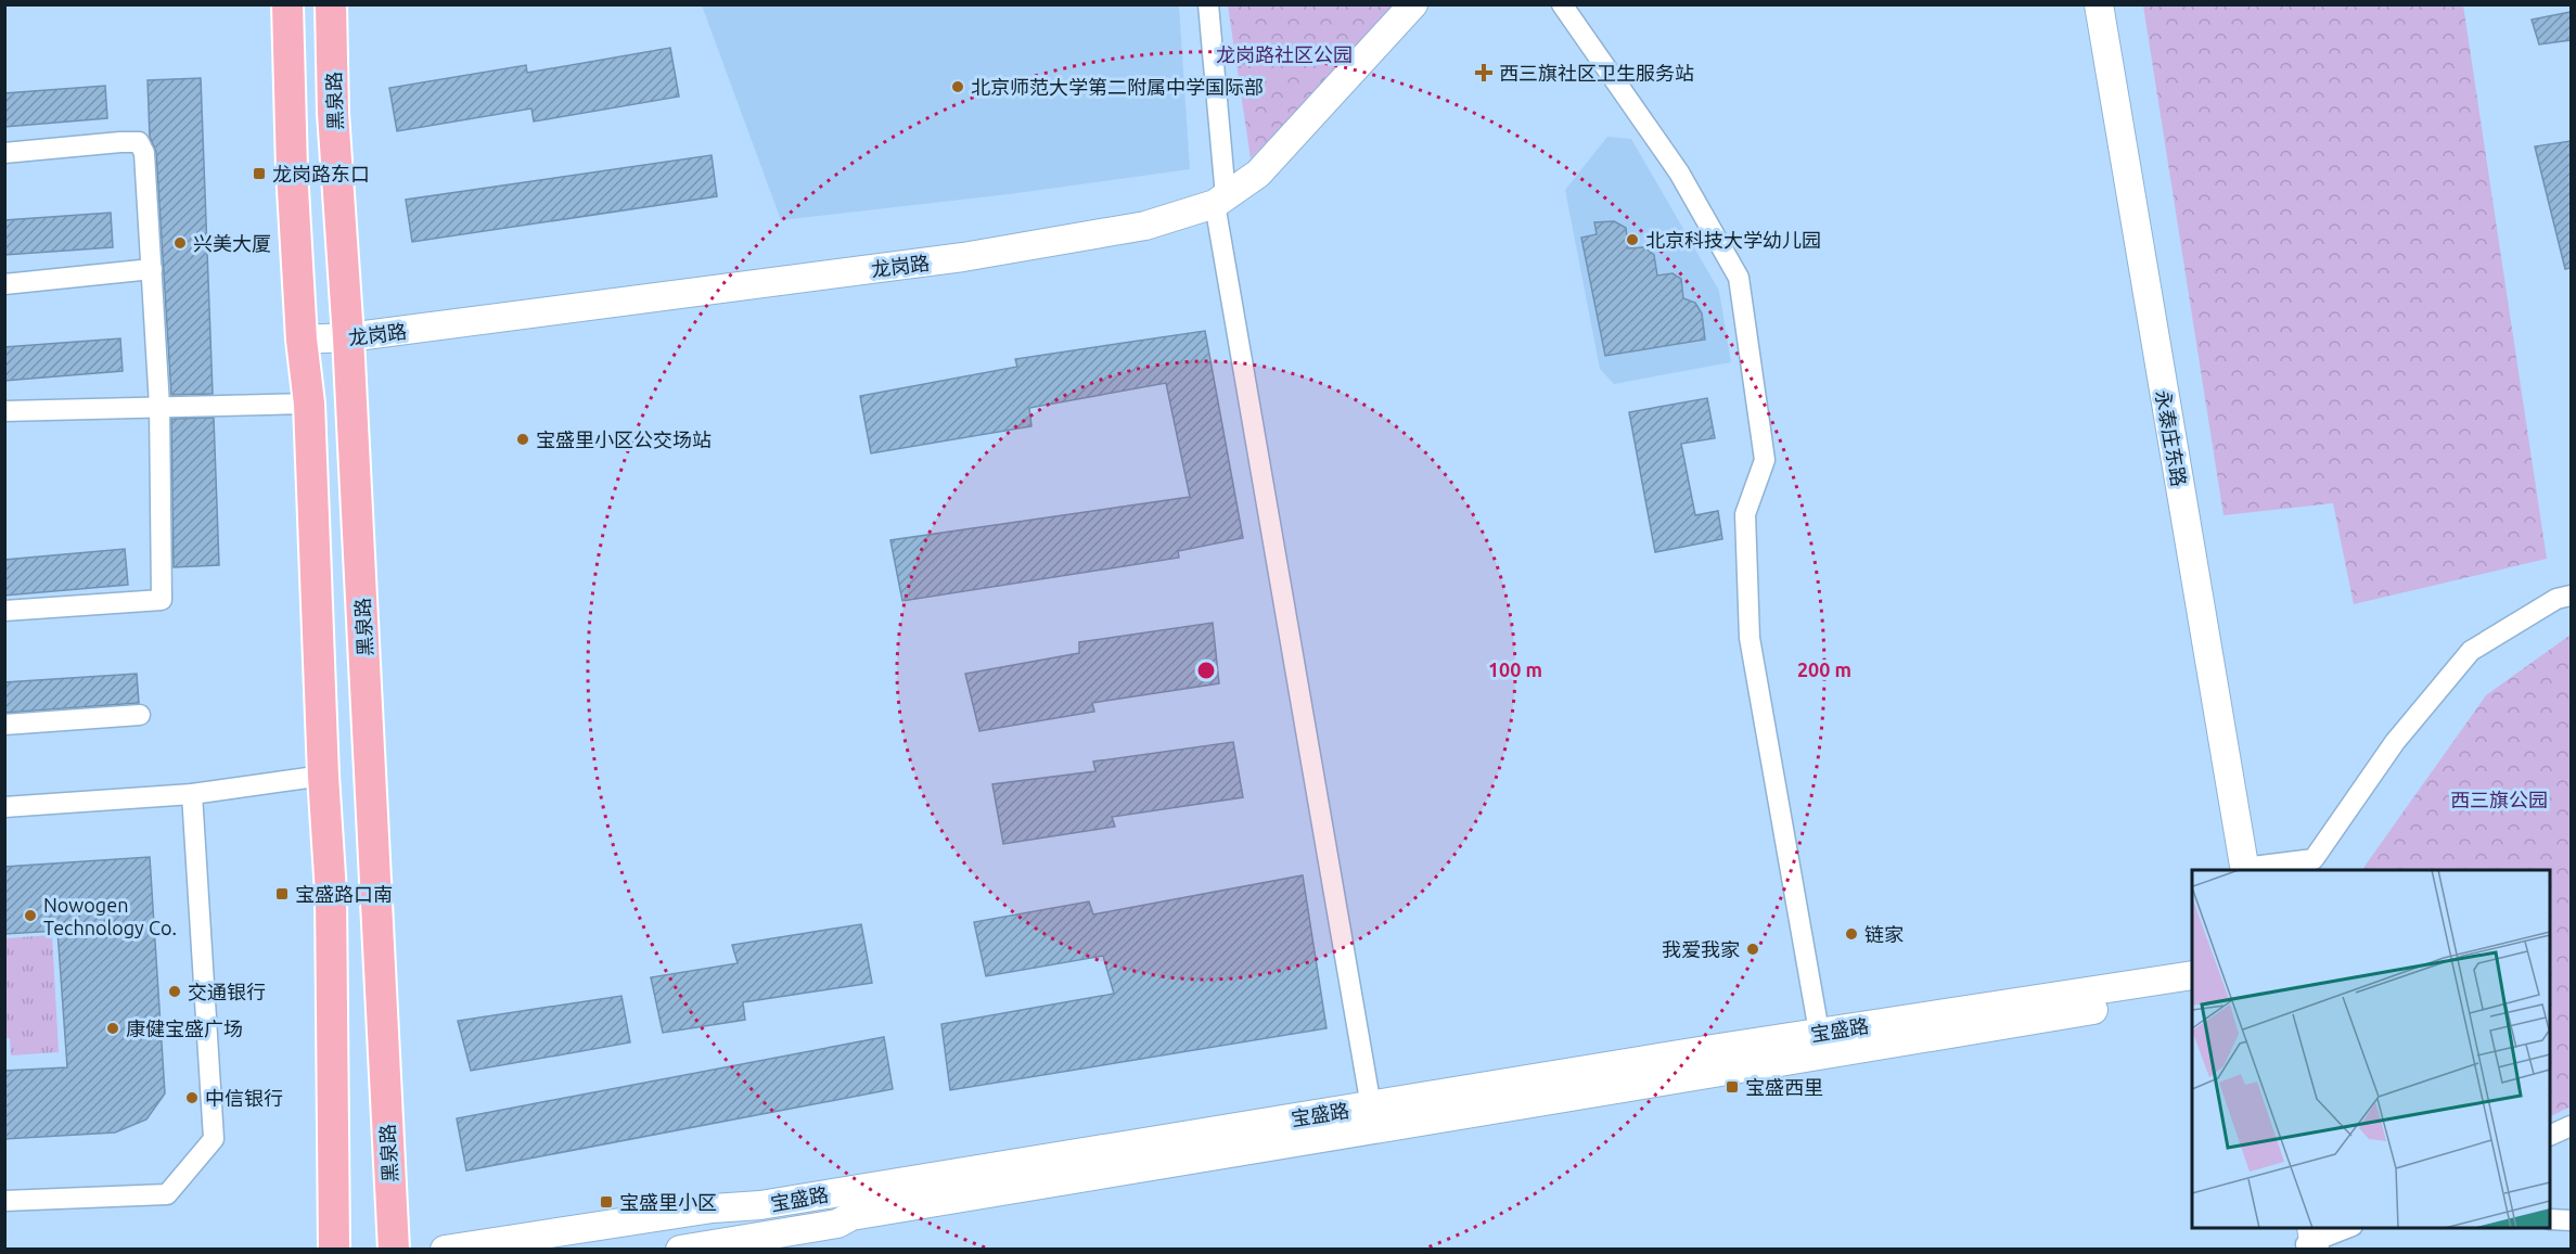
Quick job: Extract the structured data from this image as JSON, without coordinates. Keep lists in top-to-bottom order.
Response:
{
  "streets": {
    "main road": ["黑泉路"],
    "street": ["龙岗路", "永泰庄东路", "宝盛路"]
  },
  "crossings": [
    ["黑泉路", "龙岗路"]
  ],
  "parks": ["龙岗路社区公园", "西三旗公园"],
  "places": {
    "health": ["西三旗社区卫生服务站"],
    "other": [
      "北京师范大学第二附属中学国际部",
      "北京科技大学幼儿园",
      "兴美大厦",
      "宝盛里小区公交场站",
      "Nowogen Technology Co.",
      "链家",
      "我爱我家",
      "交通银行",
      "康健宝盛广场",
      "中信银行"
    ],
    "transit": [
      "龙岗路东口",
      "宝盛路口南",
      "宝盛西里",
      "宝盛里小区"
    ]
  },
  "rings": ["100 m", "200 m"]
}
